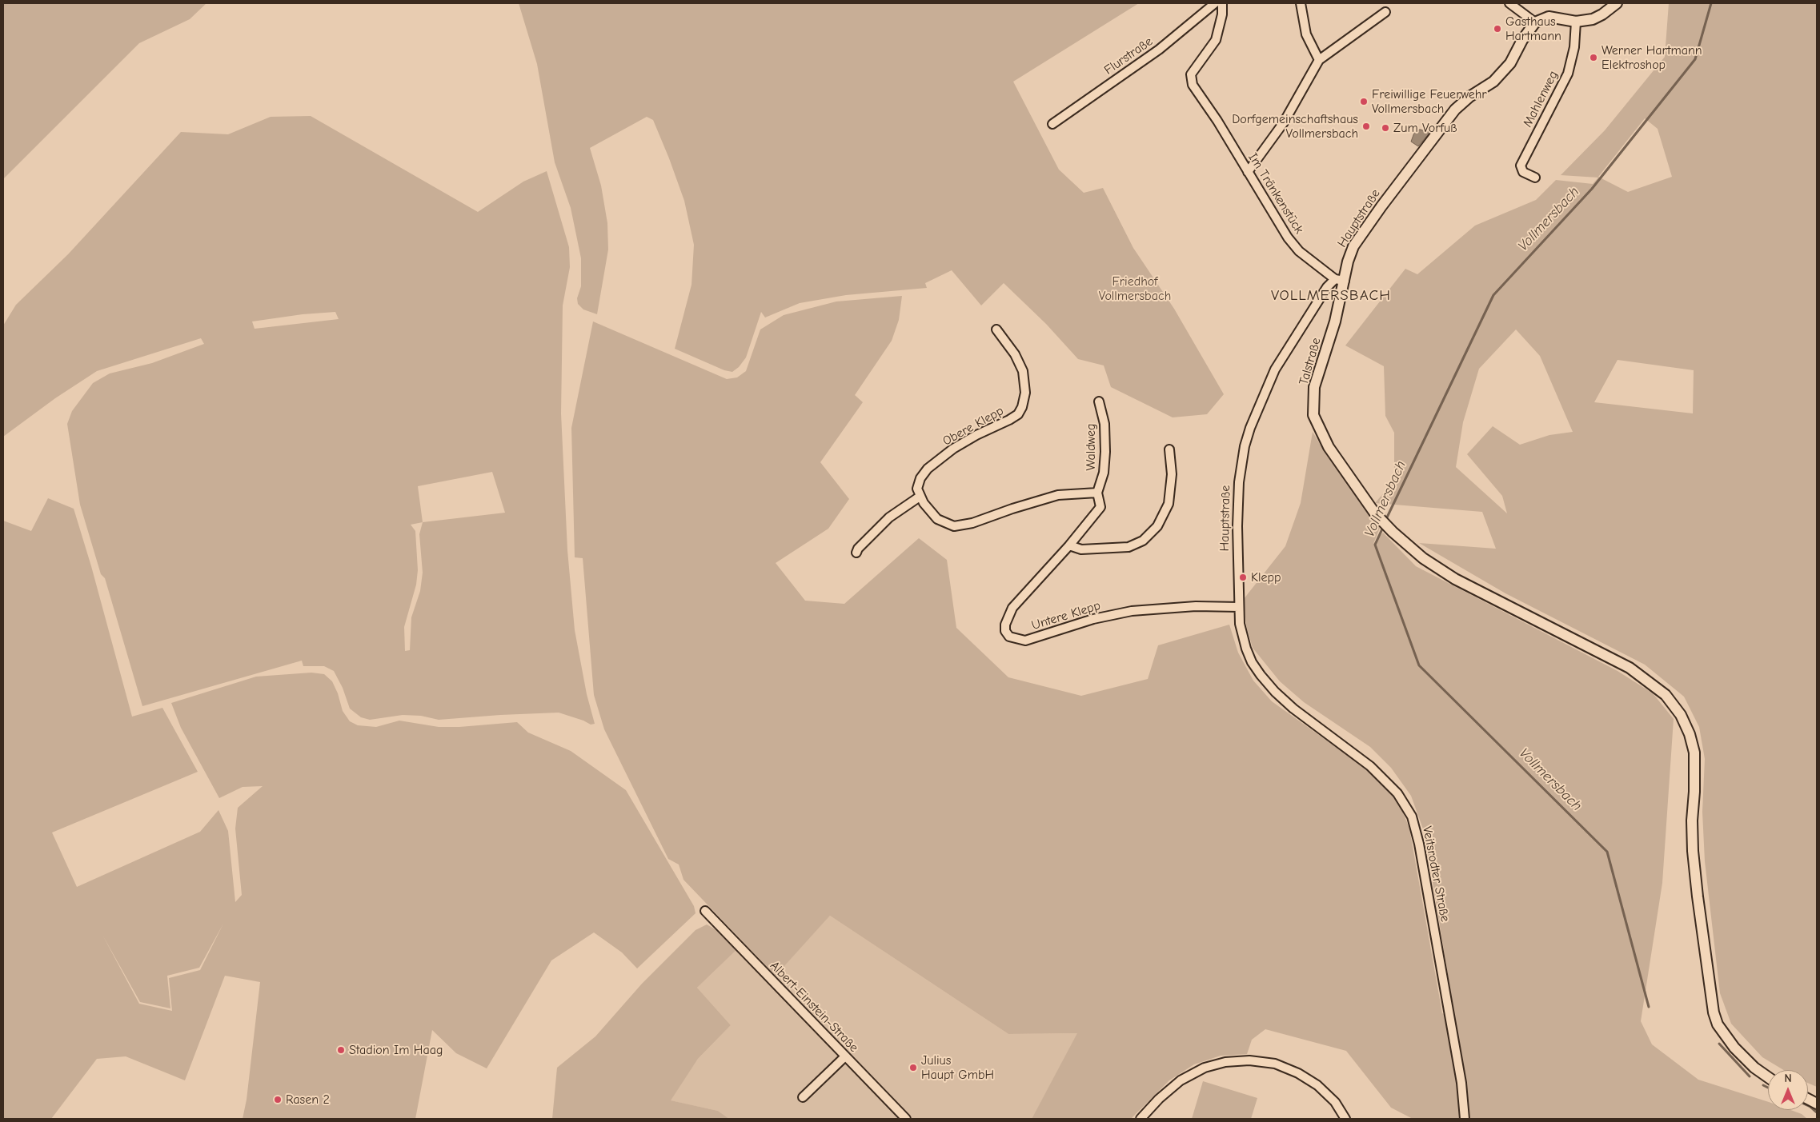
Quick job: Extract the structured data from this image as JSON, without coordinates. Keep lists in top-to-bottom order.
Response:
{
  "streets": {
    "main road": ["Hauptstraße", "Talstraße"],
    "street": [
      "Flurstraße",
      "Mahlenweg",
      "Im Tränkenstück",
      "Obere Klepp",
      "Waldweg",
      "Untere Klepp",
      "Veitsrodter Straße",
      "Albert-Einstein-Straße"
    ]
  },
  "crossings": [
    ["Im Tränkenstück", "Hauptstraße"],
    ["Im Tränkenstück", "Talstraße"],
    ["Hauptstraße", "Talstraße"],
    ["Hauptstraße", "Untere Klepp"],
    ["Hauptstraße", "Veitsrodter Straße"],
    ["Waldweg", "Untere Klepp"],
    ["Untere Klepp", "Veitsrodter Straße"]
  ],
  "districts": ["VOLLMERSBACH"],
  "water": ["Vollmersbach"],
  "parks": ["Friedhof Vollmersbach"],
  "places": [
    "Gasthaus Hartmann",
    "Werner Hartmann Elektroshop",
    "Freiwillige Feuerwehr Vollmersbach",
    "Dorfgemeinschaftshaus Vollmersbach",
    "Zum Vorfuß",
    "Klepp",
    "Stadion Im Haag",
    "Julius Haupt GmbH",
    "Rasen 2"
  ],
  "north": "top"
}
